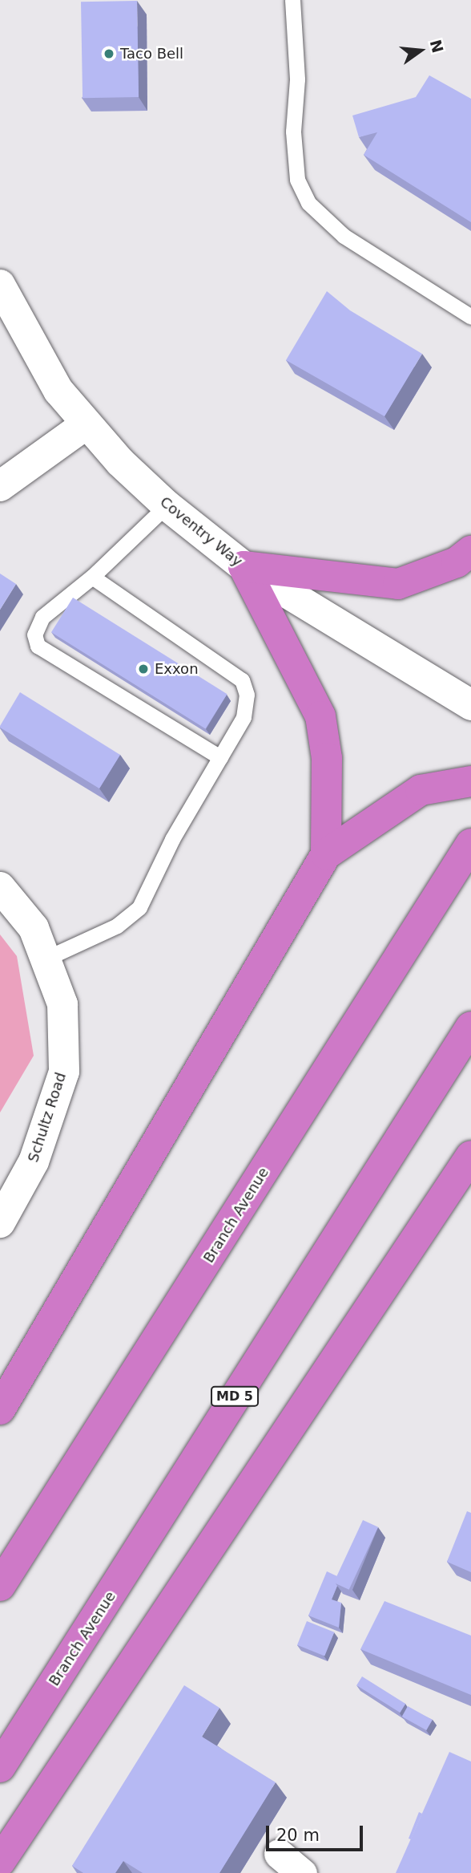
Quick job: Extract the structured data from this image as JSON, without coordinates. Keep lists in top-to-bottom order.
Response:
{
  "streets": {
    "highway": ["Branch Avenue", "MD 5"],
    "main road": ["Coventry Way", "Schultz Road"]
  },
  "places": ["Taco Bell", "Exxon"],
  "scale_bar": "20 m",
  "north": "right"
}
